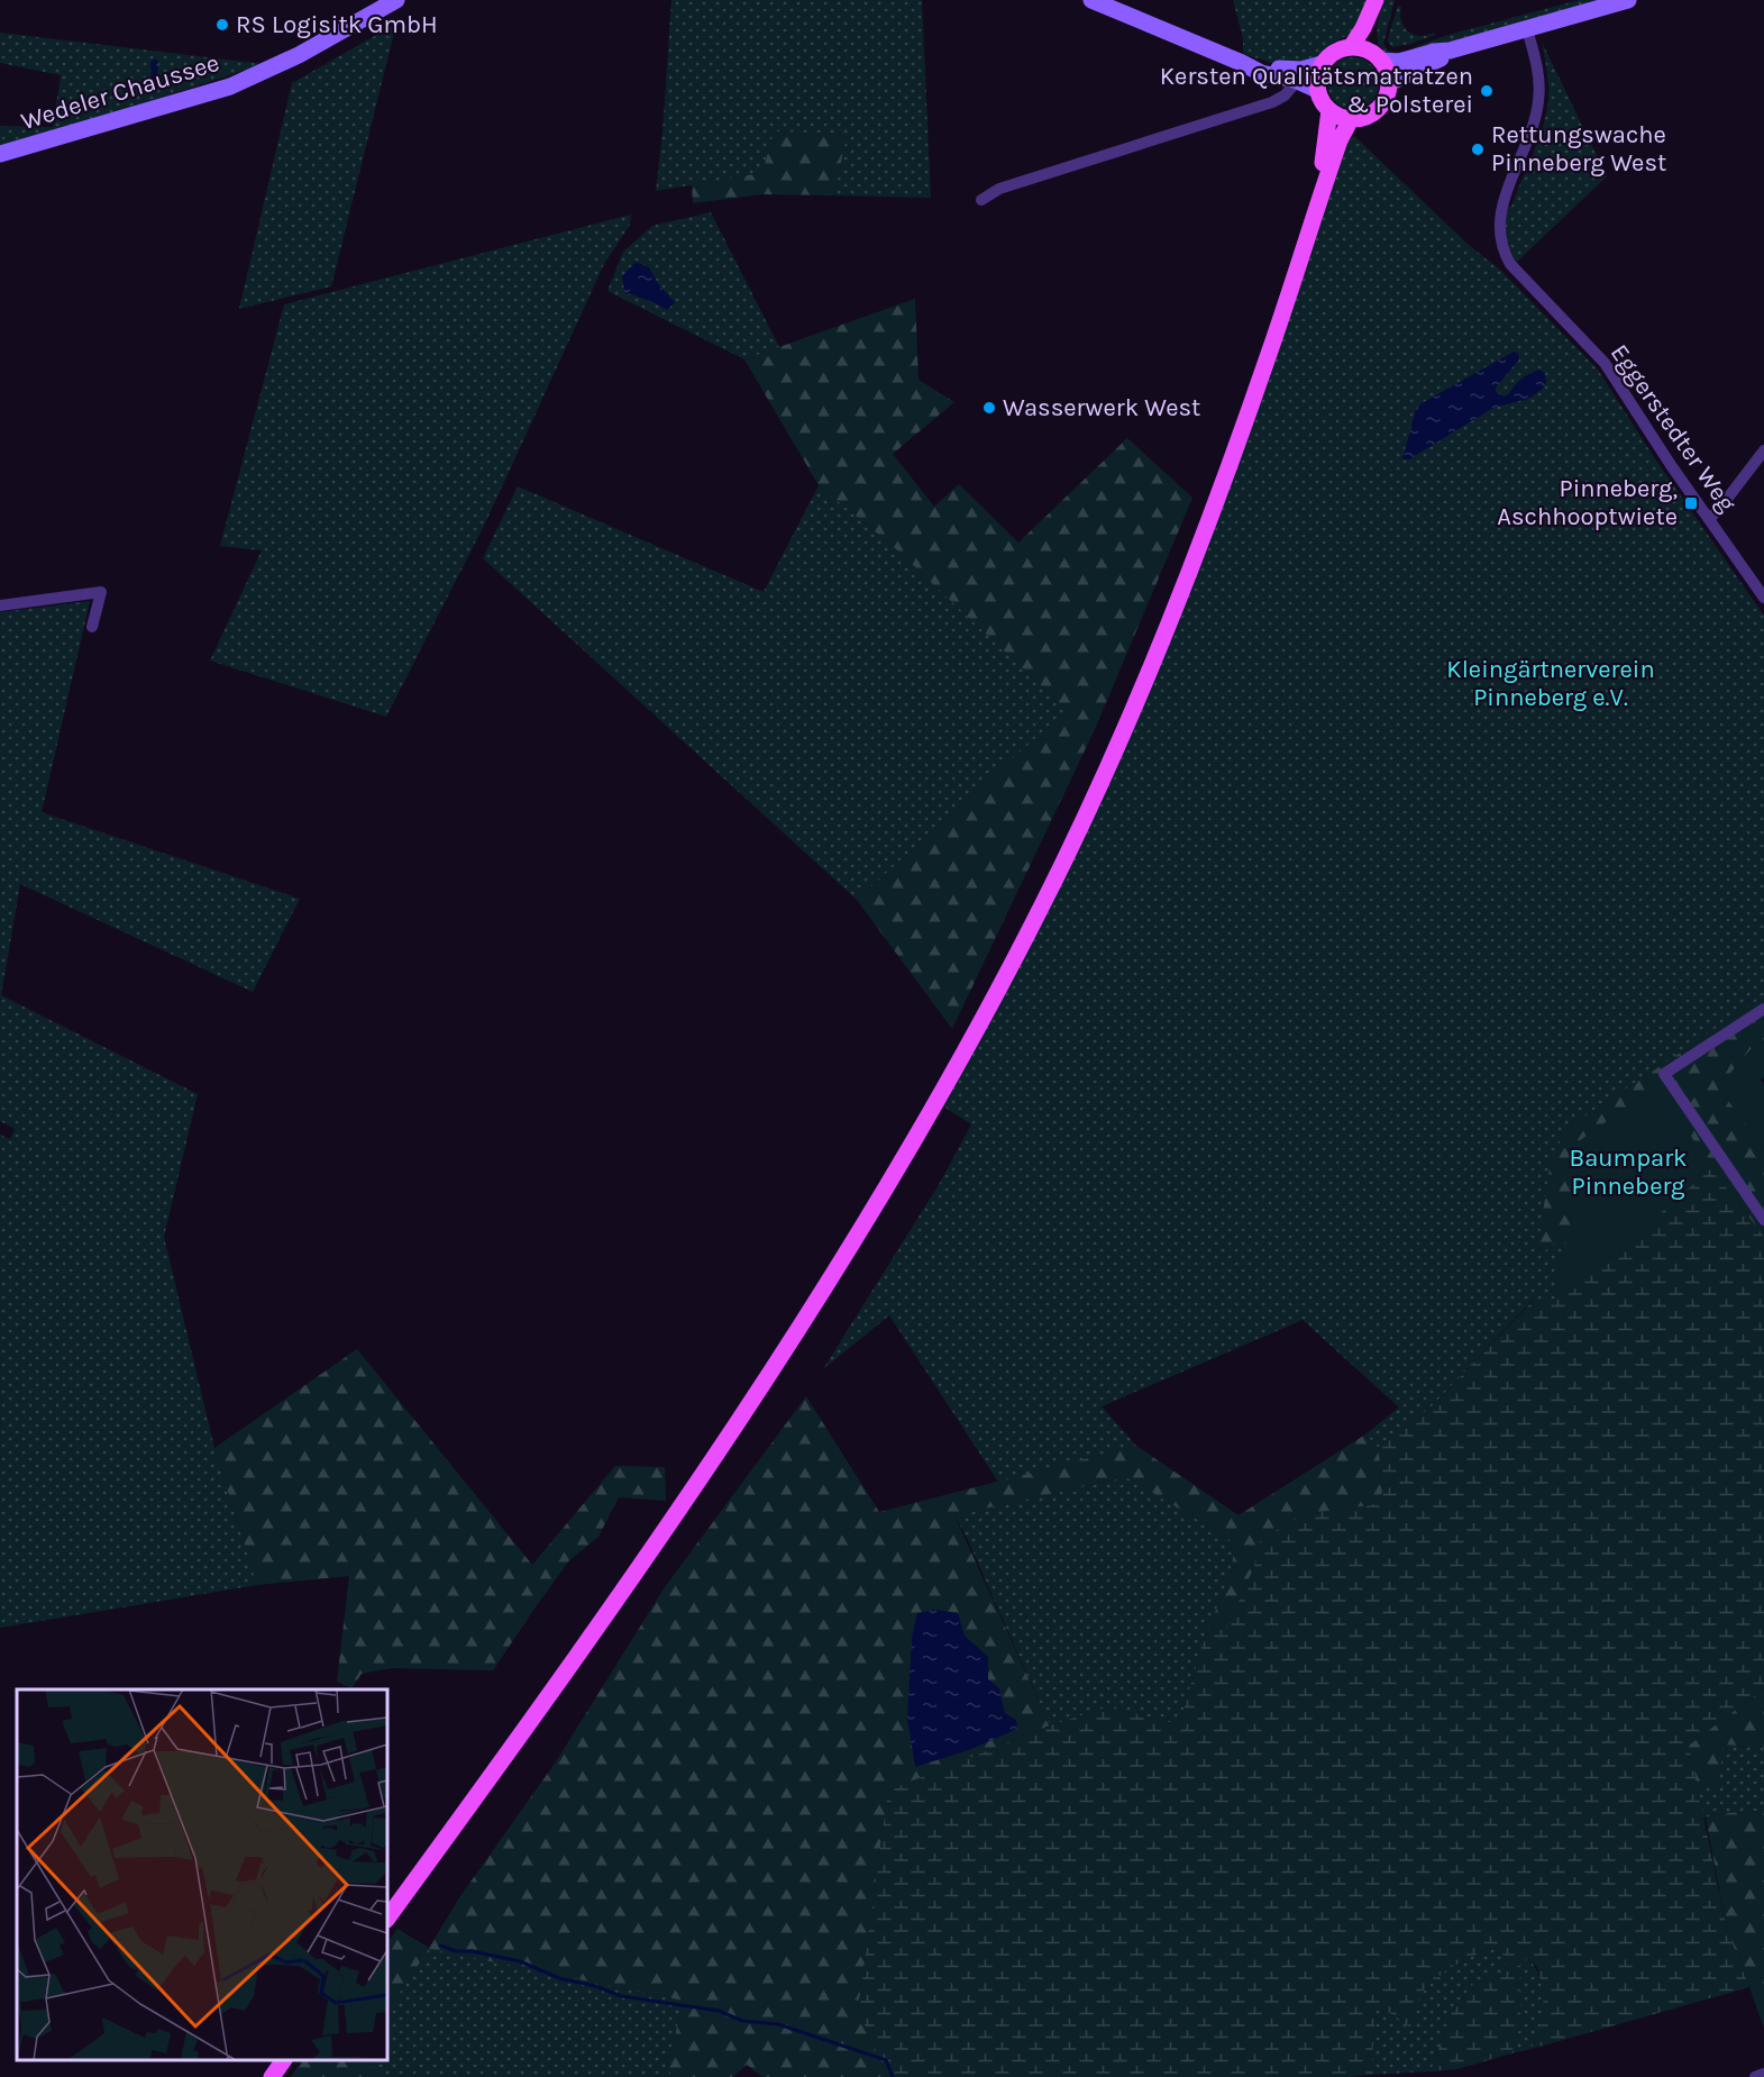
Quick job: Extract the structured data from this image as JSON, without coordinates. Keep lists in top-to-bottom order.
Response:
{
  "streets": {
    "main road": ["Wedeler Chaussee"],
    "street": ["Eggerstedter Weg"]
  },
  "parks": ["Kleingärtnerverein Pinneberg e.V.", "Baumpark Pinneberg"],
  "places": {
    "other": [
      "RS Logisitk GmbH",
      "Kersten Qualitätsmatratzen & Polsterei",
      "Rettungswache Pinneberg West",
      "Wasserwerk West"
    ],
    "transit": ["Pinneberg, Aschhooptwiete"]
  }
}
